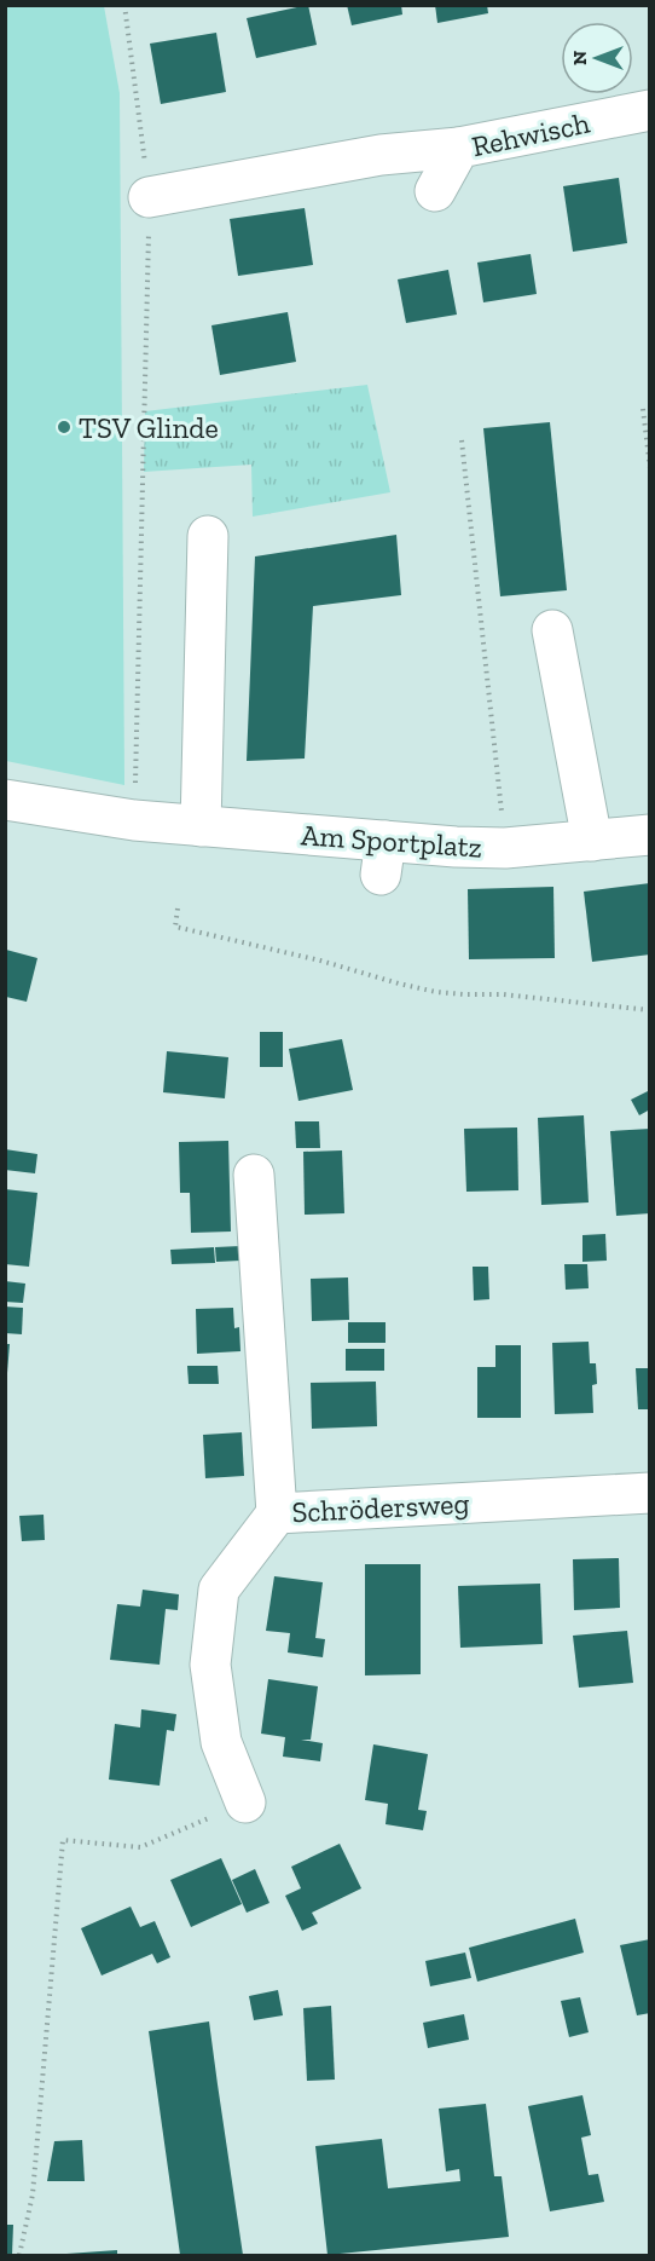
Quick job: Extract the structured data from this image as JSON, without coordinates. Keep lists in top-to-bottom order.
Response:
{
  "streets": {
    "street": ["Rehwisch", "Am Sportplatz", "Schrödersweg"]
  },
  "places": ["TSV Glinde"],
  "north": "left"
}
